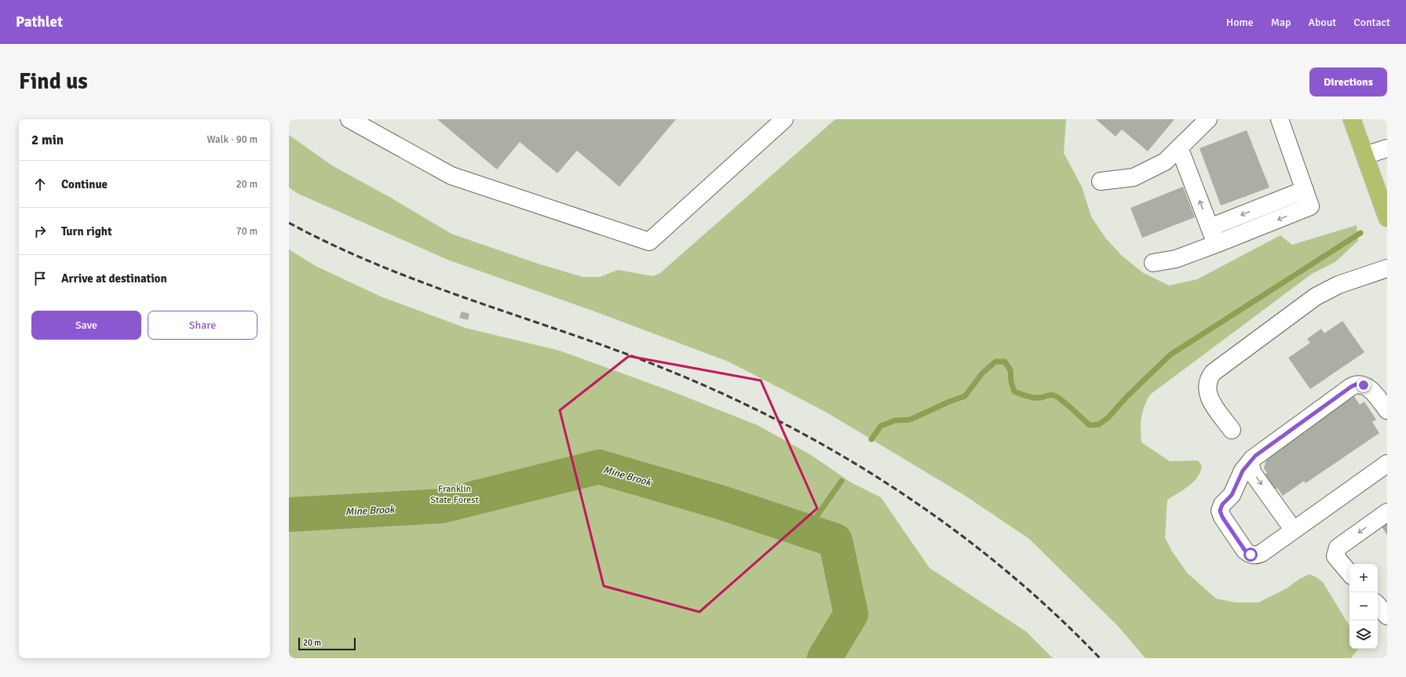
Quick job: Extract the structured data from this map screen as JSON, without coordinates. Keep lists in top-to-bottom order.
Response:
{
  "water": ["Mine Brook"],
  "parks": ["Franklin State Forest"],
  "scale_bar": "20 m",
  "page": {
    "header": "Pathlet",
    "nav": [
      "Home",
      "Map",
      "About",
      "Contact"
    ],
    "buttons": [
      "Directions",
      ["Save", "Share"]
    ],
    "title": "Find us",
    "heading": ["2 min", "Walk · 90 m"],
    "list": [
      ["Continue", "20 m"],
      ["Turn right", "70 m"],
      "Arrive at destination"
    ],
    "map_buttons": ["+", "−"],
    "scale": "20 m"
  }
}
